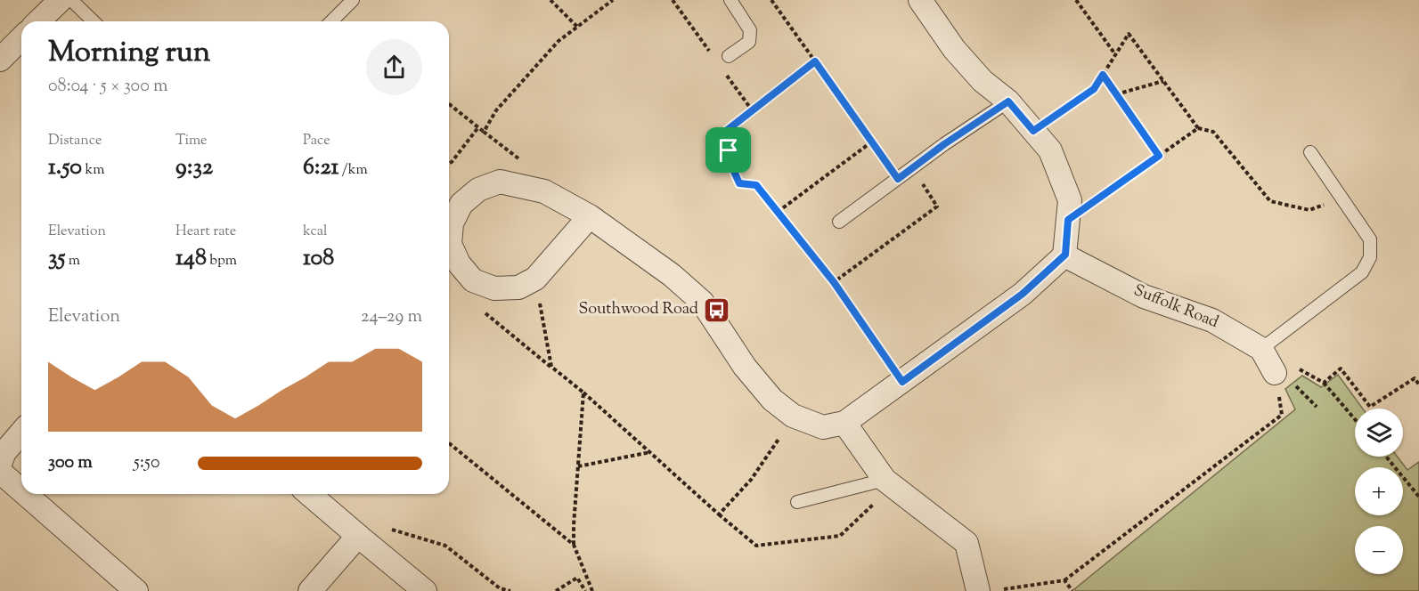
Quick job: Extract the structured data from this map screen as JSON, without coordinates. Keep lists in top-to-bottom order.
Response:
{
  "streets": {
    "street": ["Suffolk Road"]
  },
  "places": {
    "bus stop": ["Southwood Road"]
  },
  "page": {
    "heading": ["Morning run", "08:04 · 5 × 300 m"],
    "stats": [
      ["Distance", "1.50 km"],
      ["Time", "9:32"],
      ["Pace", "6:21 /km"],
      ["Elevation", "35 m"],
      ["Heart rate", "148 bpm"],
      ["kcal", "108"]
    ],
    "chart": ["Elevation", "24–29 m"],
    "map_buttons": ["+", "−"],
    "list": [
      {
        "name": "300 m",
        "note": "5:50"
      }
    ]
  }
}
